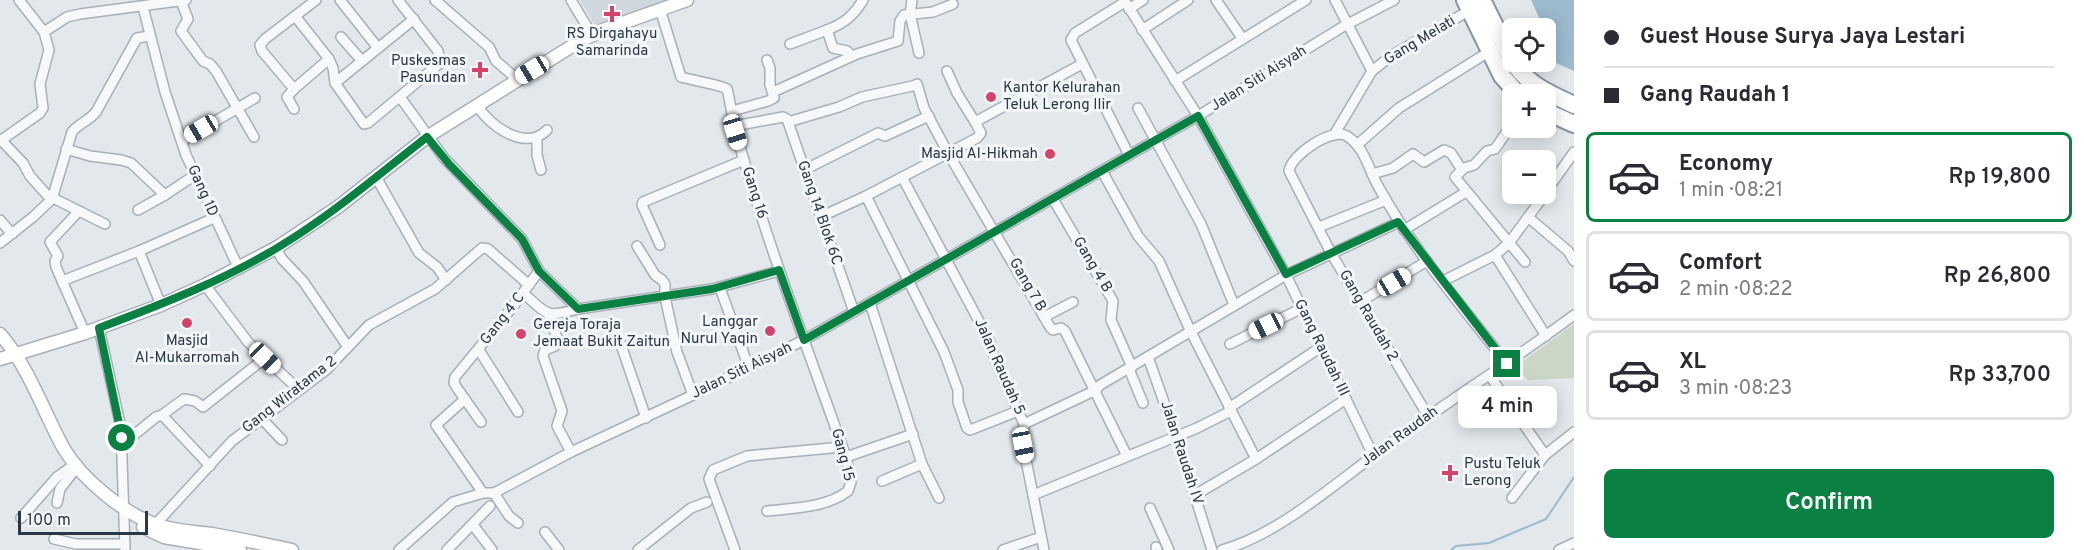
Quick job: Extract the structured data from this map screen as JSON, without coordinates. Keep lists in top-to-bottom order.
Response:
{
  "streets": {
    "street": [
      "Gang Melati",
      "Jalan Siti Aisyah",
      "Gang 1D",
      "Gang 16",
      "Gang 14 Blok 6C",
      "Gang 4 B",
      "Gang 7 B",
      "Gang Raudah 2",
      "Gang 4 C",
      "Gang Raudah III",
      "Jalan Raudah 5",
      "Gang Wiratama 2",
      "Jalan Raudah",
      "Jalan Raudah IV",
      "Gang 15"
    ]
  },
  "crossings": [
    ["Gang Melati", "Gang Raudah 2"],
    ["Jalan Siti Aisyah", "Gang 16"],
    ["Jalan Siti Aisyah", "Gang 14 Blok 6C"],
    ["Jalan Siti Aisyah", "Gang 4 B"],
    ["Jalan Siti Aisyah", "Gang 7 B"],
    ["Jalan Siti Aisyah", "Gang Raudah III"],
    ["Jalan Siti Aisyah", "Jalan Raudah 5"],
    ["Jalan Siti Aisyah", "Gang 15"],
    ["Gang 16", "Gang 15"],
    ["Gang 14 Blok 6C", "Gang 7 B"],
    ["Gang Raudah 2", "Jalan Raudah"],
    ["Gang 4 C", "Gang Wiratama 2"],
    ["Gang Raudah III", "Jalan Raudah"]
  ],
  "places": {
    "health": ["RS Dirgahayu Samarinda", "Puskesmas Pasundan", "Pustu Teluk Lerong"],
    "other": [
      "Kantor Kelurahan Teluk Lerong Ilir",
      "Masjid Al-Hikmah",
      "Masjid Al-Mukarromah",
      "Langgar Nurul Yaqin",
      "Gereja Toraja Jemaat Bukit Zaitun"
    ]
  },
  "scale_bar": "100 m",
  "page": {
    "banner": ["Guest House Surya Jaya Lestari", "Gang Raudah 1"],
    "map_buttons": ["+", "−"],
    "list": [
      {
        "name": "Economy",
        "note": "1 min · 08:21",
        "value": "Rp 19,800"
      },
      {
        "name": "Comfort",
        "note": "2 min · 08:22",
        "value": "Rp 26,800"
      },
      {
        "name": "XL",
        "note": "3 min · 08:23",
        "value": "Rp 33,700"
      }
    ],
    "bubble": "4 min",
    "buttons": "Confirm",
    "scale": "100 m"
  }
}
